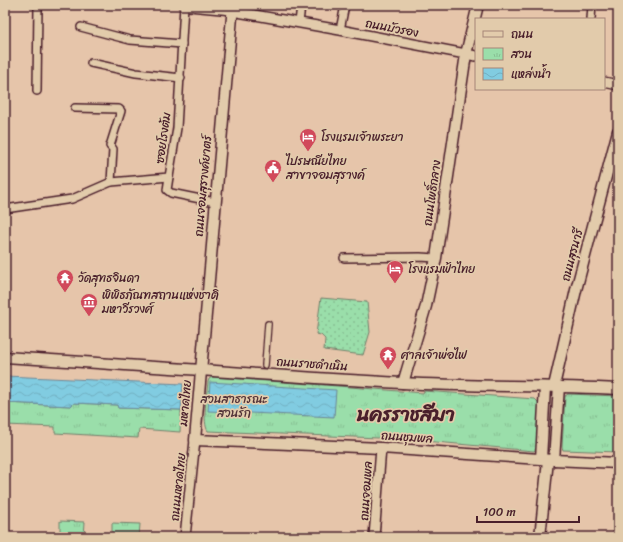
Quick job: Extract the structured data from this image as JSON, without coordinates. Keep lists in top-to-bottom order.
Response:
{
  "streets": {
    "main road": [
      "ถนนจอมสุรางค์ยาตร์",
      "ถนนโพธิ์กลาง",
      "ถนนสุรนารี",
      "ถนนราชดำเนิน",
      "มหาดไทย",
      "ถนนชุมพล"
    ],
    "street": [
      "ถนนบัวรอง",
      "ซอยโรงต้ม",
      "ถนนมหาดไทย",
      "ถนนจอมพล"
    ]
  },
  "crossings": [
    ["ถนนบัวรอง", "ถนนจอมสุรางค์ยาตร์"],
    ["ถนนบัวรอง", "ถนนโพธิ์กลาง"],
    ["ถนนจอมสุรางค์ยาตร์", "ถนนราชดำเนิน"],
    ["ถนนจอมสุรางค์ยาตร์", "มหาดไทย"],
    ["ถนนโพธิ์กลาง", "ถนนราชดำเนิน"],
    ["ถนนสุรนารี", "ถนนราชดำเนิน"],
    ["ถนนสุรนารี", "ถนนชุมพล"],
    ["ถนนราชดำเนิน", "มหาดไทย"],
    ["มหาดไทย", "ถนนชุมพล"],
    ["มหาดไทย", "ถนนมหาดไทย"],
    ["ถนนชุมพล", "ถนนมหาดไทย"],
    ["ถนนชุมพล", "ถนนจอมพล"]
  ],
  "districts": ["นครราชสีมา"],
  "parks": ["สวนสาธารณะ สวนรัก"],
  "places": {
    "hotel": ["โรงแรมเจ้าพระยา", "โรงแรมฟ้าไทย"],
    "public building": ["ไปรษณียไทย สาขาจอมสุรางค์"],
    "temple": ["วัดสุทธจินดา", "ศาลเจ้าพ่อไฟ"],
    "museum": ["พิพิธภัณฑสถานแห่งชาติ มหาวีรวงศ์"]
  },
  "legend": ["ถนน", "สวน", "แหล่งน้ำ"],
  "scale_bar": "100 m"
}
